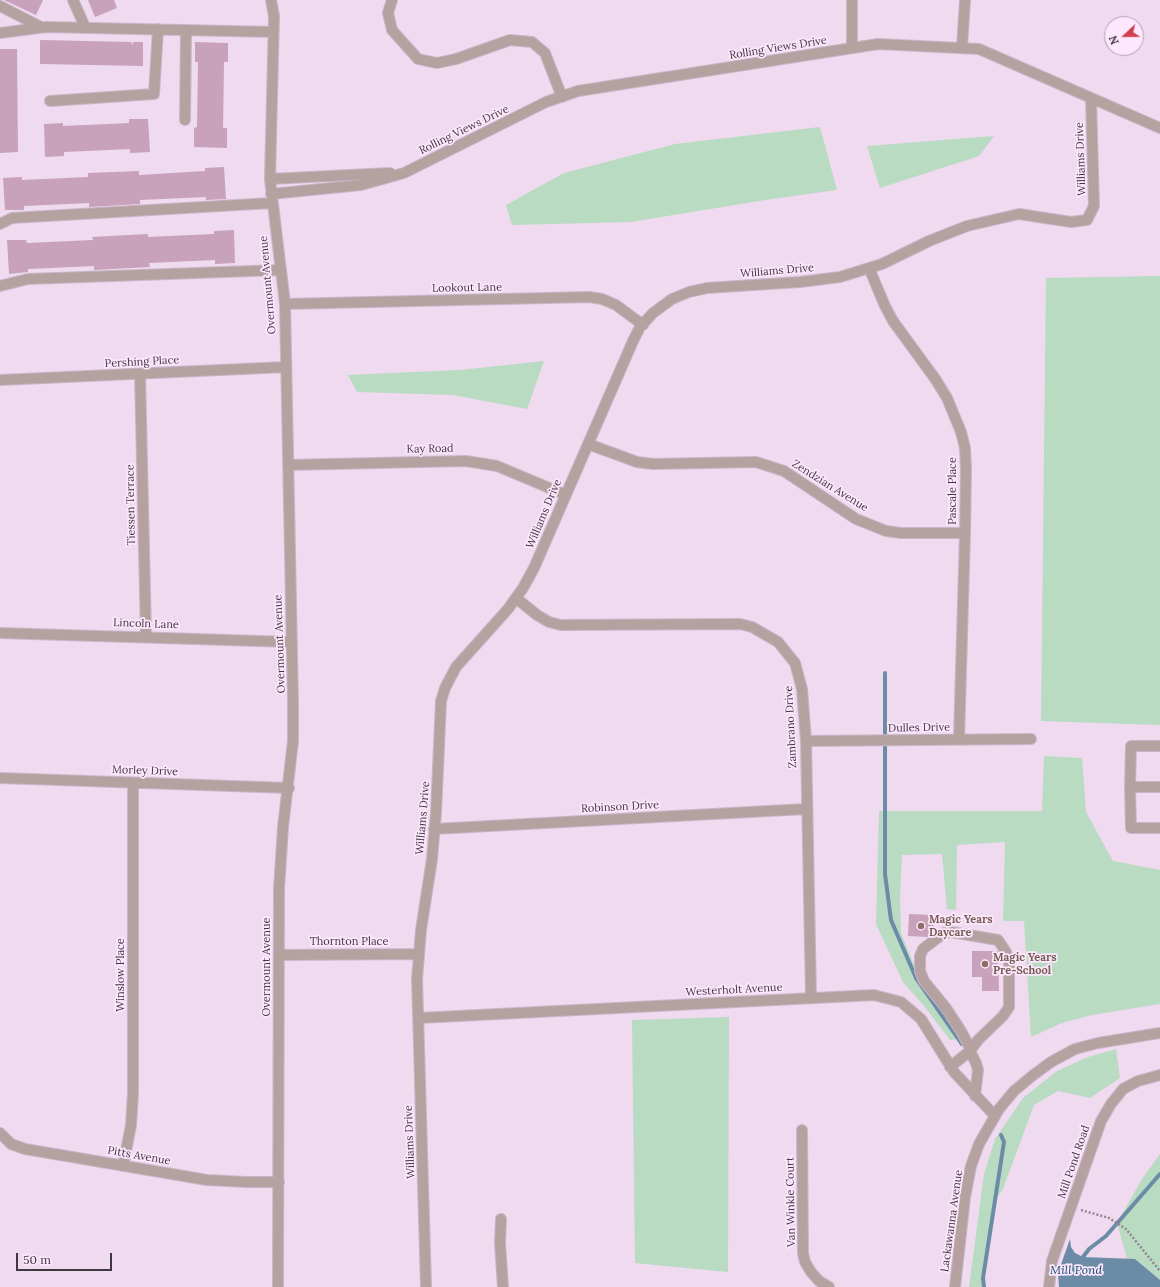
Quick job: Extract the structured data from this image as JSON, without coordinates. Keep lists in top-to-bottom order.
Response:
{
  "streets": {
    "street": [
      "Rolling Views Drive",
      "Williams Drive",
      "Overmount Avenue",
      "Lookout Lane",
      "Pershing Place",
      "Kay Road",
      "Zendzian Avenue",
      "Pascale Place",
      "Tiessen Terrace",
      "Lincoln Lane",
      "Zambrano Drive",
      "Dulles Drive",
      "Morley Drive",
      "Robinson Drive",
      "Thornton Place",
      "Winslow Place",
      "Westerholt Avenue",
      "Pitts Avenue",
      "Mill Pond Road",
      "Van Winkle Court",
      "Lackawanna Avenue"
    ]
  },
  "crossings": [
    ["Rolling Views Drive", "Williams Drive"],
    ["Rolling Views Drive", "Overmount Avenue"],
    ["Williams Drive", "Lookout Lane"],
    ["Williams Drive", "Kay Road"],
    ["Williams Drive", "Zendzian Avenue"],
    ["Williams Drive", "Pascale Place"],
    ["Williams Drive", "Zambrano Drive"],
    ["Williams Drive", "Robinson Drive"],
    ["Williams Drive", "Thornton Place"],
    ["Williams Drive", "Westerholt Avenue"],
    ["Overmount Avenue", "Lookout Lane"],
    ["Overmount Avenue", "Pershing Place"],
    ["Overmount Avenue", "Kay Road"],
    ["Overmount Avenue", "Lincoln Lane"],
    ["Overmount Avenue", "Morley Drive"],
    ["Overmount Avenue", "Thornton Place"],
    ["Overmount Avenue", "Pitts Avenue"],
    ["Pershing Place", "Tiessen Terrace"],
    ["Zendzian Avenue", "Pascale Place"],
    ["Pascale Place", "Dulles Drive"],
    ["Tiessen Terrace", "Lincoln Lane"],
    ["Zambrano Drive", "Dulles Drive"],
    ["Zambrano Drive", "Robinson Drive"],
    ["Zambrano Drive", "Westerholt Avenue"],
    ["Morley Drive", "Winslow Place"],
    ["Winslow Place", "Pitts Avenue"],
    ["Westerholt Avenue", "Lackawanna Avenue"]
  ],
  "water": ["Mill Pond"],
  "places": ["Magic Years Daycare", "Magic Years Pre-School"],
  "scale_bar": "50 m",
  "north": "left"
}
